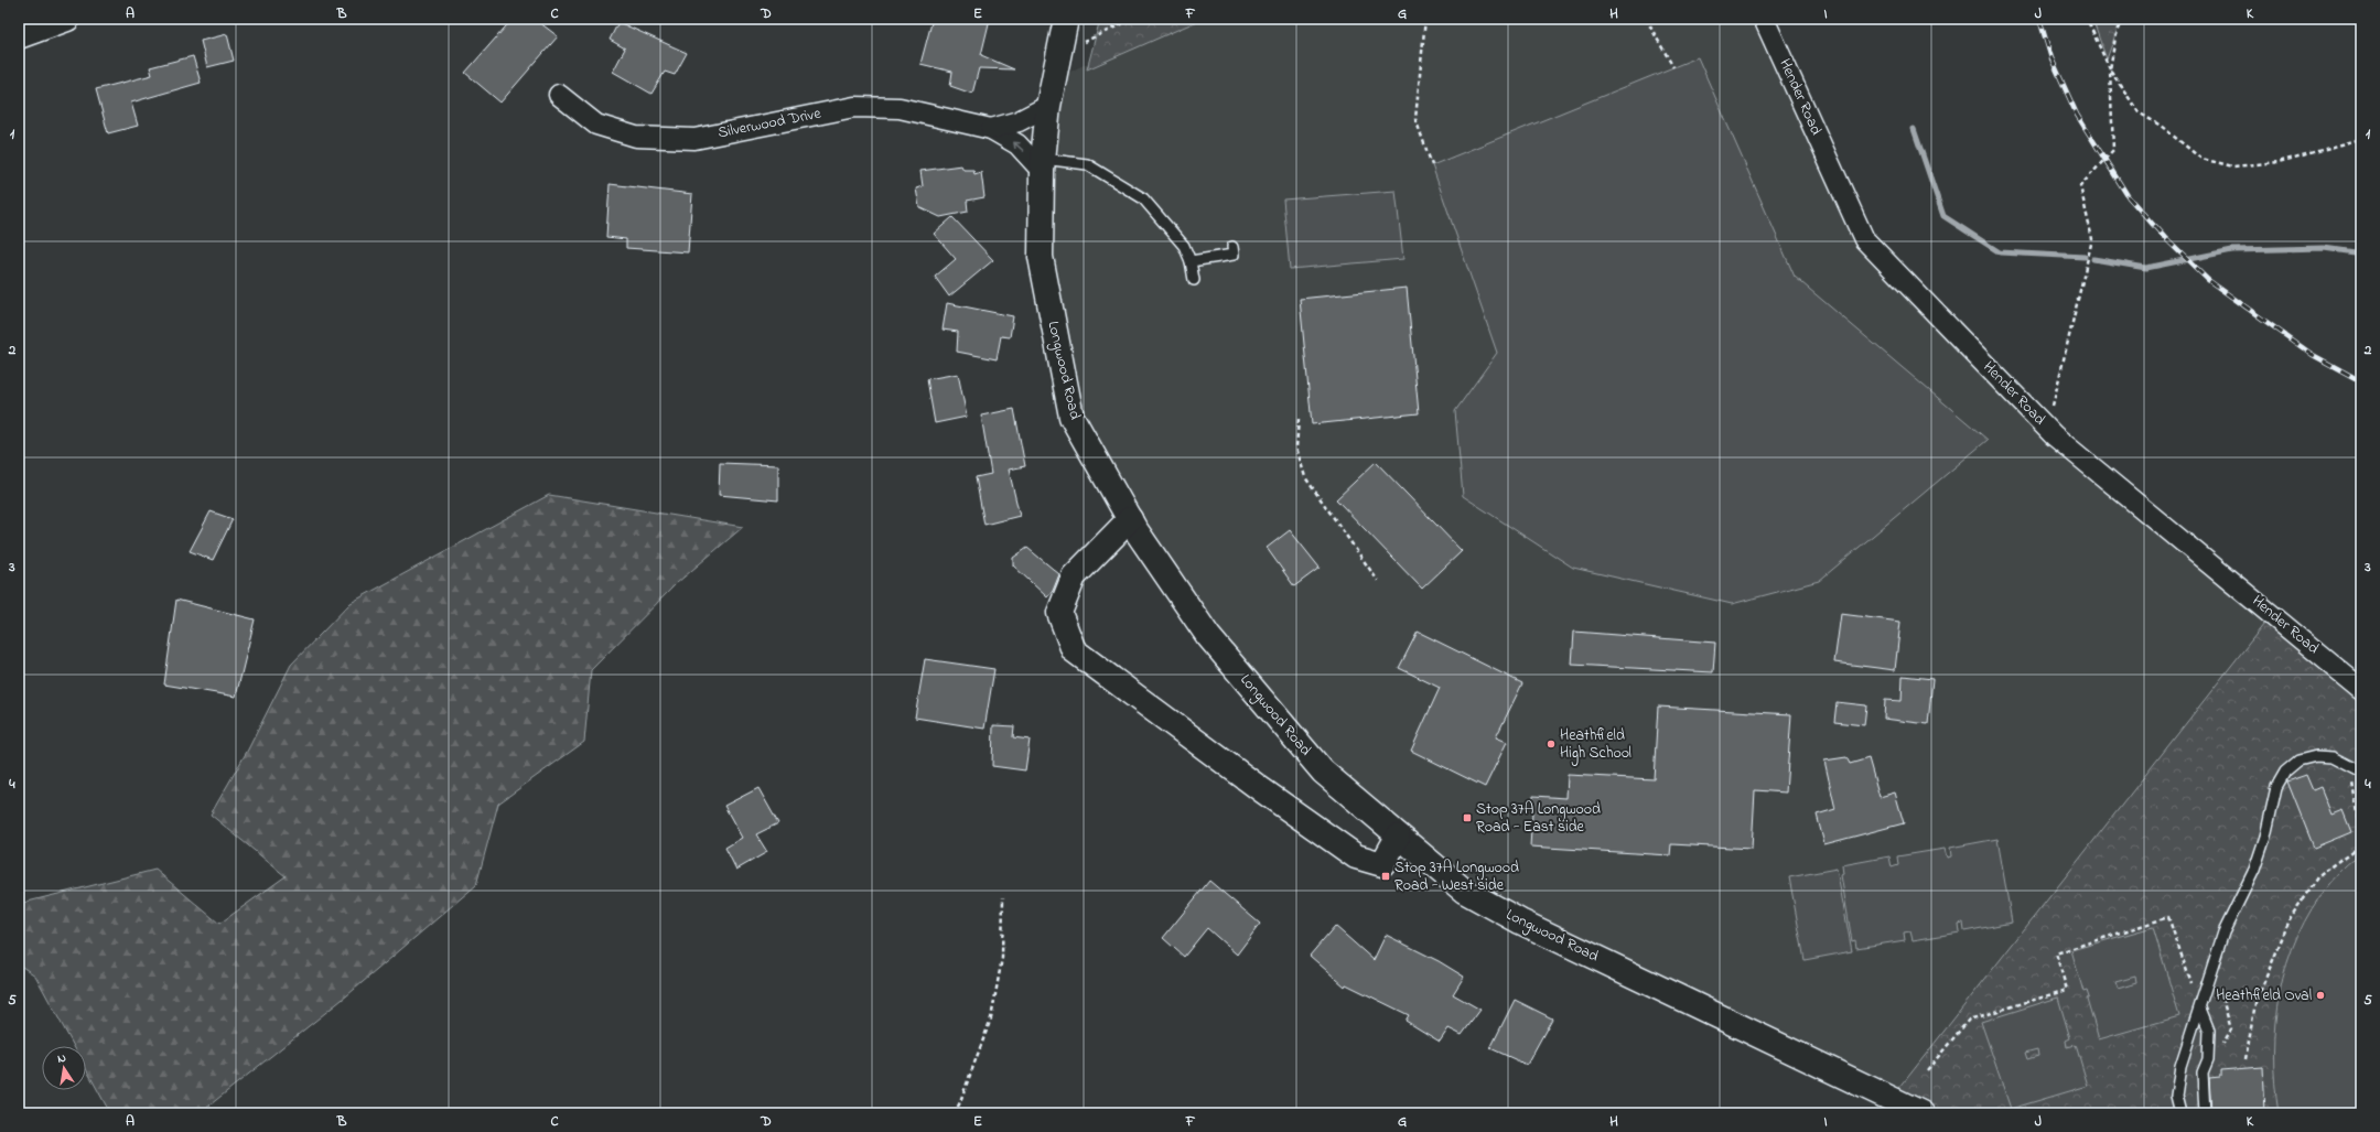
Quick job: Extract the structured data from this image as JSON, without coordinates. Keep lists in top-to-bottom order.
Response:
{
  "streets": {
    "street": ["Hender Road", "Silverwood Drive", "Longwood Road"]
  },
  "crossings": [
    ["Silverwood Drive", "Longwood Road"]
  ],
  "places": {
    "other": ["Heathfield High School", "Heathfield Oval"],
    "transit": ["Stop 37A Longwood Road - East side", "Stop 37A Longwood Road - West side"]
  },
  "north": "top",
  "grid": {
    "columns": [
      "A",
      "B",
      "C",
      "D",
      "E",
      "F",
      "G",
      "H",
      "I",
      "J",
      "K"
    ],
    "rows": [
      "1",
      "2",
      "3",
      "4",
      "5"
    ]
  }
}
